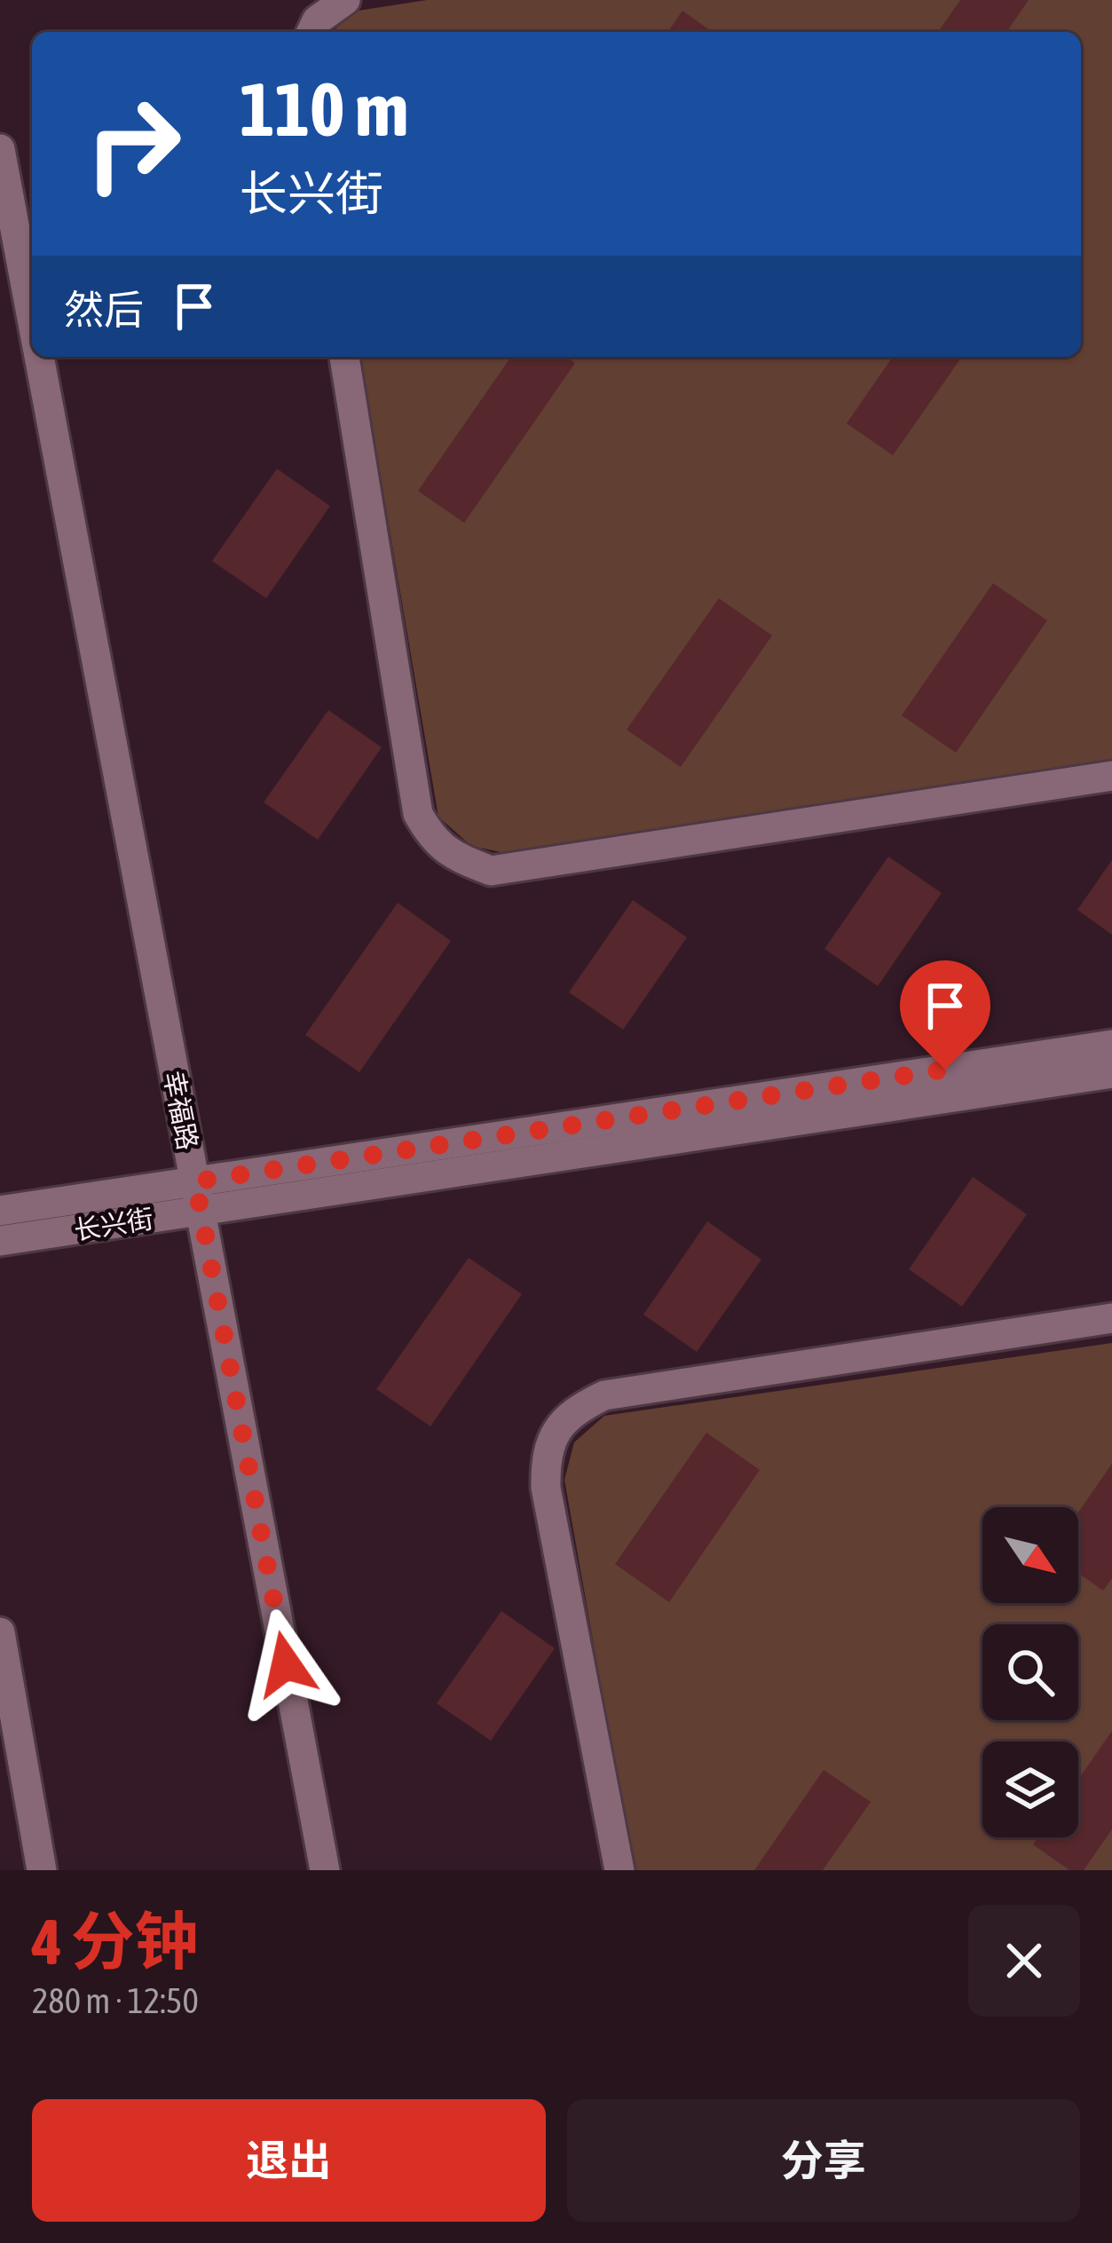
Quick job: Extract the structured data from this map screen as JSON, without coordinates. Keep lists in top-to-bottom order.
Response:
{
  "streets": {
    "street": ["幸福路", "长兴街"]
  },
  "crossings": [
    ["幸福路", "长兴街"]
  ],
  "north": "bottom right",
  "page": {
    "turn": ["110 m", "长兴街"],
    "then": "然后",
    "heading": ["4 分钟", "280 m · 12:50"],
    "buttons": ["退出", "分享"]
  }
}
